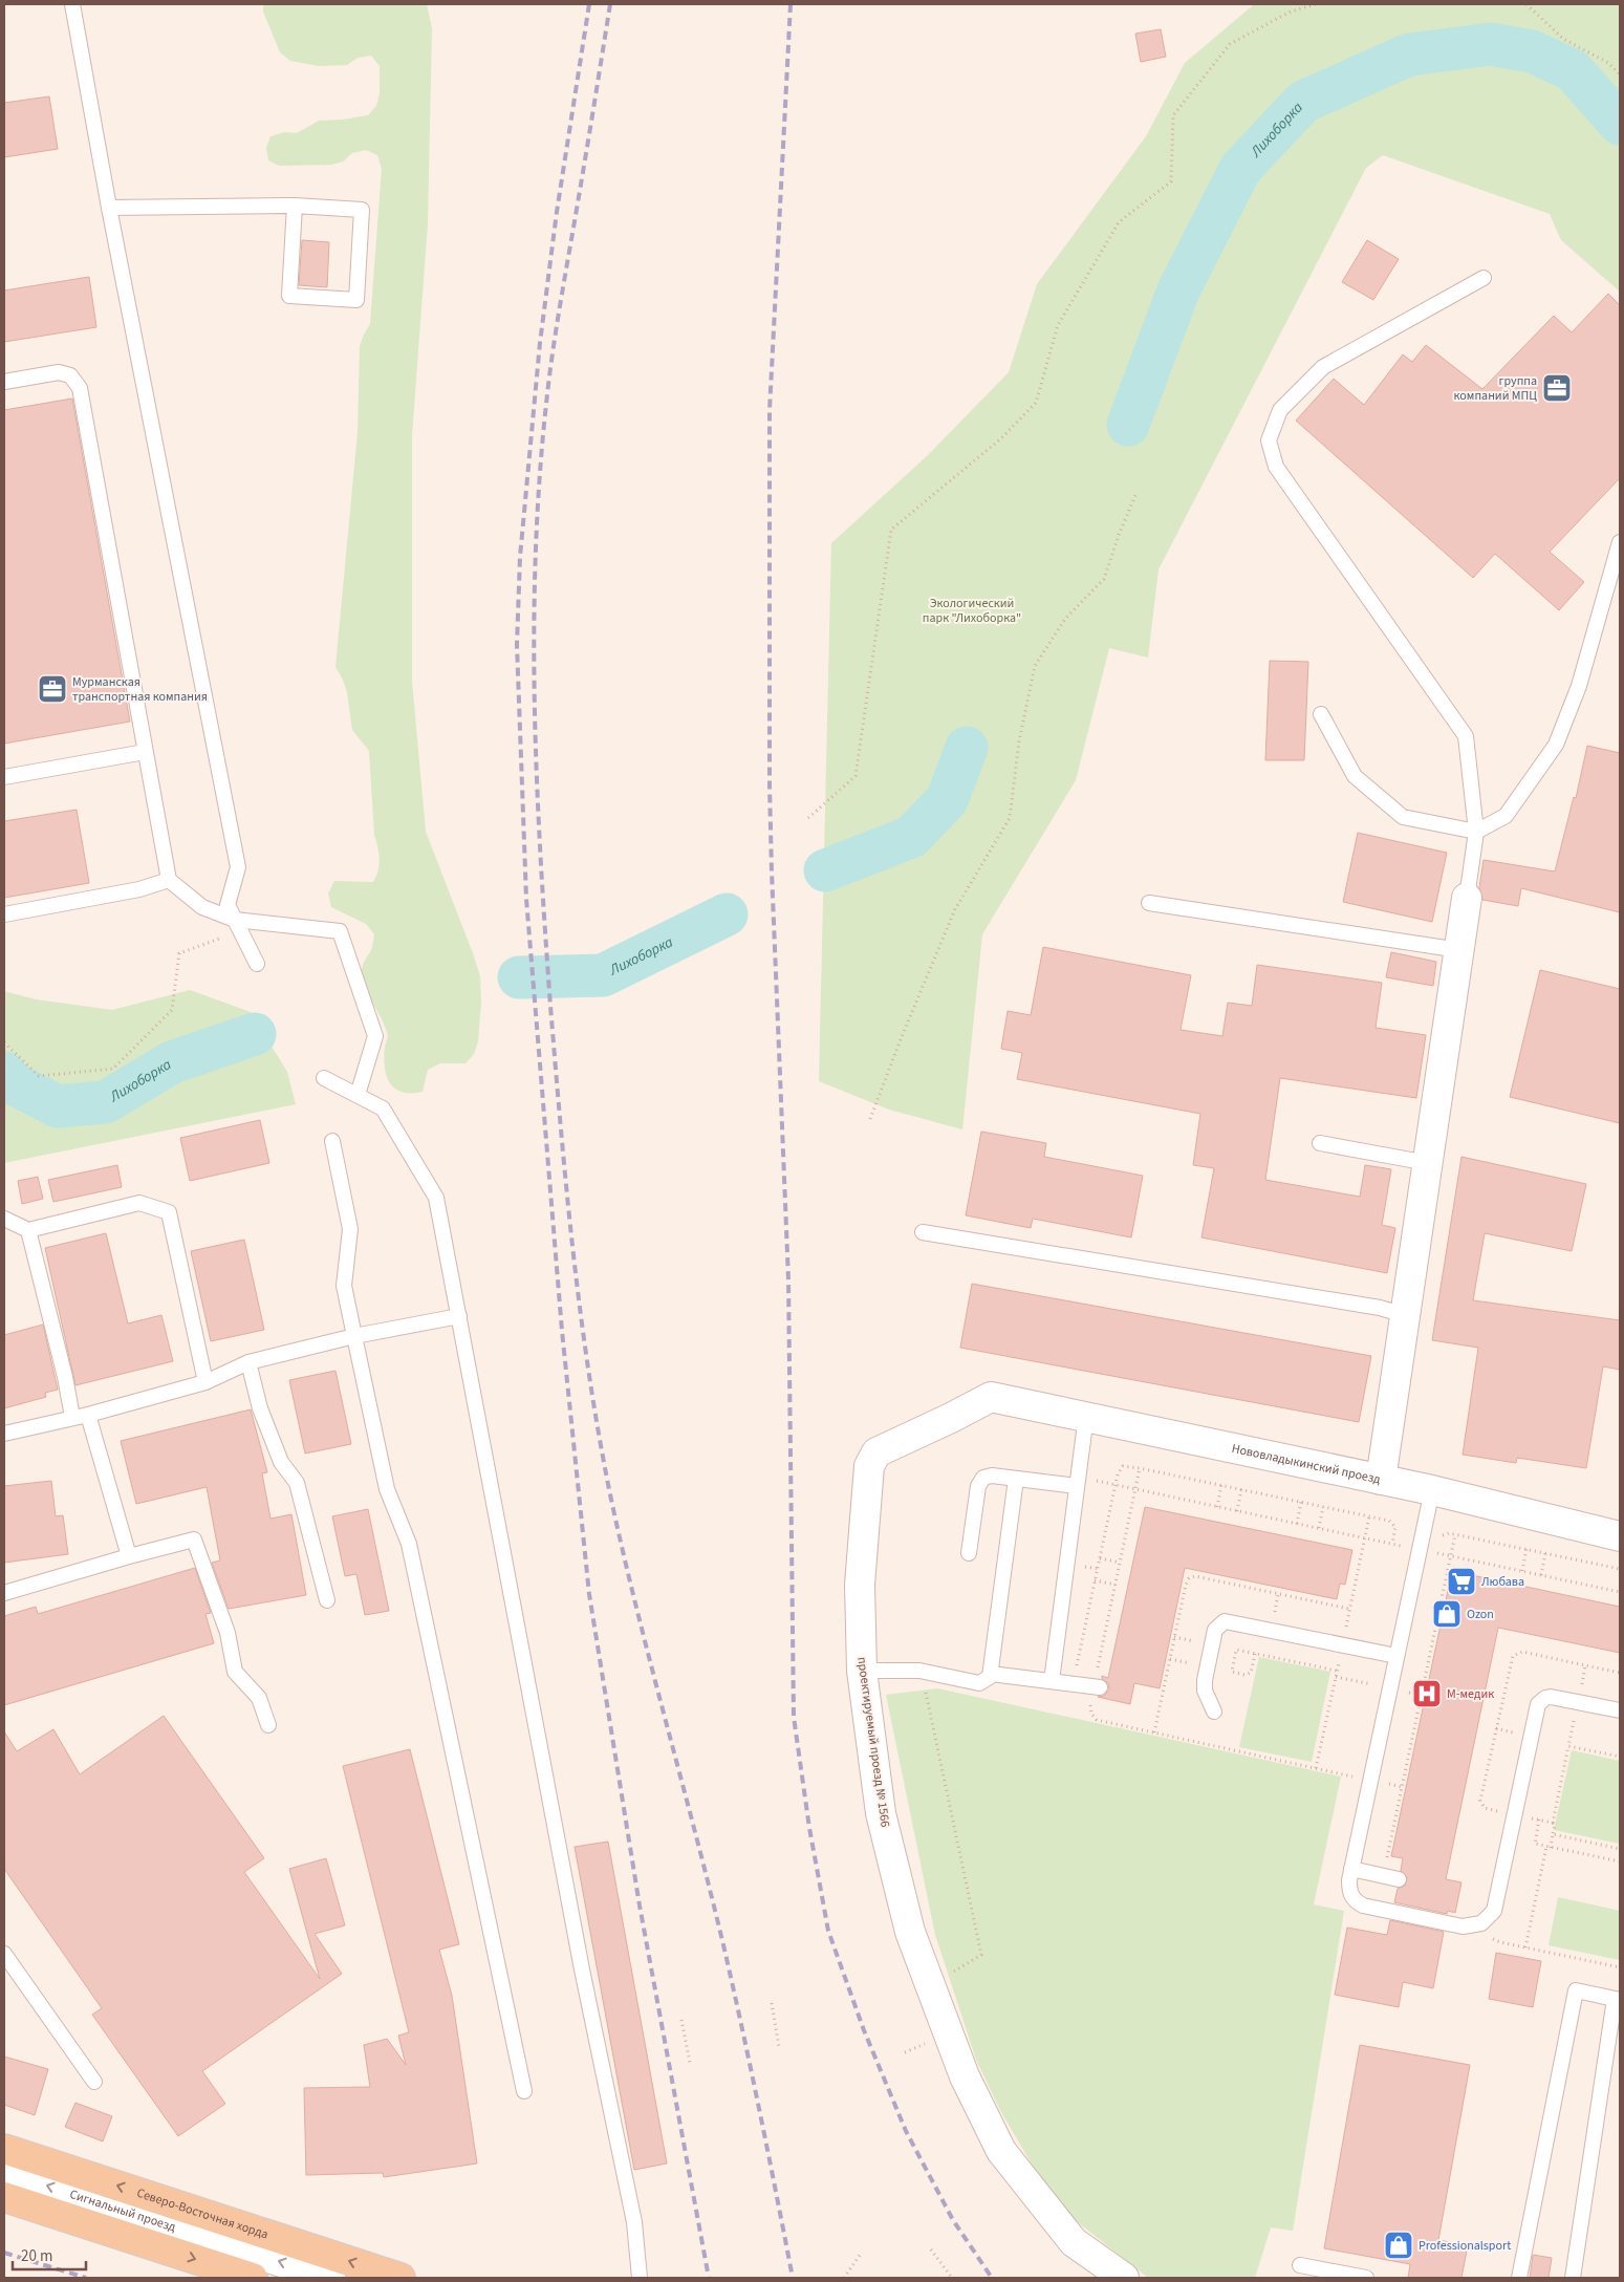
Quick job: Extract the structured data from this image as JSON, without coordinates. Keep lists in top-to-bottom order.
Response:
{
  "streets": {
    "main road": ["Северо-Восточная хорда"],
    "street": ["Нововладыкинский проезд", "проектируемый проезд № 1566", "Сигнальный проезд"]
  },
  "crossings": [
    ["Нововладыкинский проезд", "проектируемый проезд № 1566"]
  ],
  "one_way": ["Сигнальный проезд"],
  "water": ["Лихоборка"],
  "parks": ["Экологический парк \"Лихоборка\""],
  "places": {
    "office": ["группа компаний МПЦ", "Мурманская транспортная компания"],
    "supermarket": ["Любава"],
    "shop": ["Ozon", "Professionalsport"],
    "hospital": ["М-медик"]
  },
  "scale_bar": "20 m"
}
